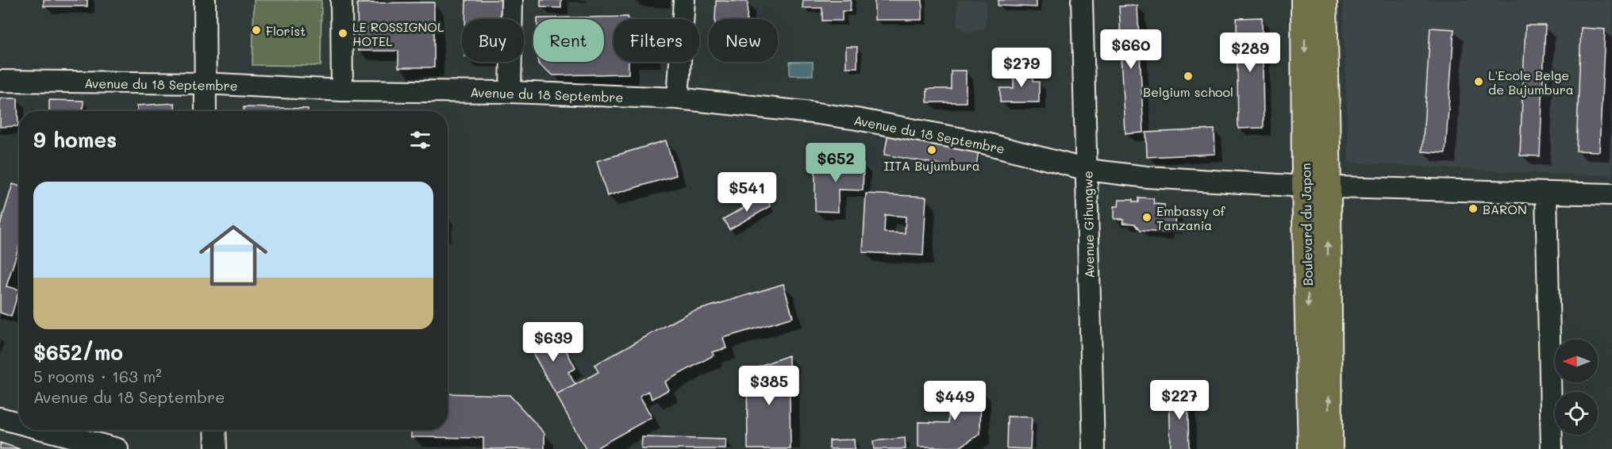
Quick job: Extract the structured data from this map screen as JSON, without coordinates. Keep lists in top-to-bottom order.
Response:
{
  "streets": {
    "main road": ["Boulevard du Japon"],
    "street": ["Avenue du 18 Septembre", "Avenue Gihungwe"]
  },
  "crossings": [
    ["Avenue du 18 Septembre", "Avenue Gihungwe"],
    ["Avenue du 18 Septembre", "Boulevard du Japon"]
  ],
  "places": [
    "Florist",
    "LE ROSSIGNOL HOTEL",
    "Belgium school",
    "L'Ecole Belge de Bujumbura",
    "IITA Bujumbura",
    "BARON",
    "Embassy of Tanzania"
  ],
  "north": "left",
  "page": {
    "chip": [
      "Buy",
      "Rent",
      "Filters",
      "New"
    ],
    "price": [
      "$660",
      "$289",
      "$279",
      "$652",
      "$541",
      "$639",
      "$385",
      "$227",
      "$449"
    ],
    "heading": "9 homes",
    "list": [
      {
        "name": "$652/mo",
        "note": "5 rooms · 163 m² · Avenue du 18 Septembre"
      }
    ]
  }
}
